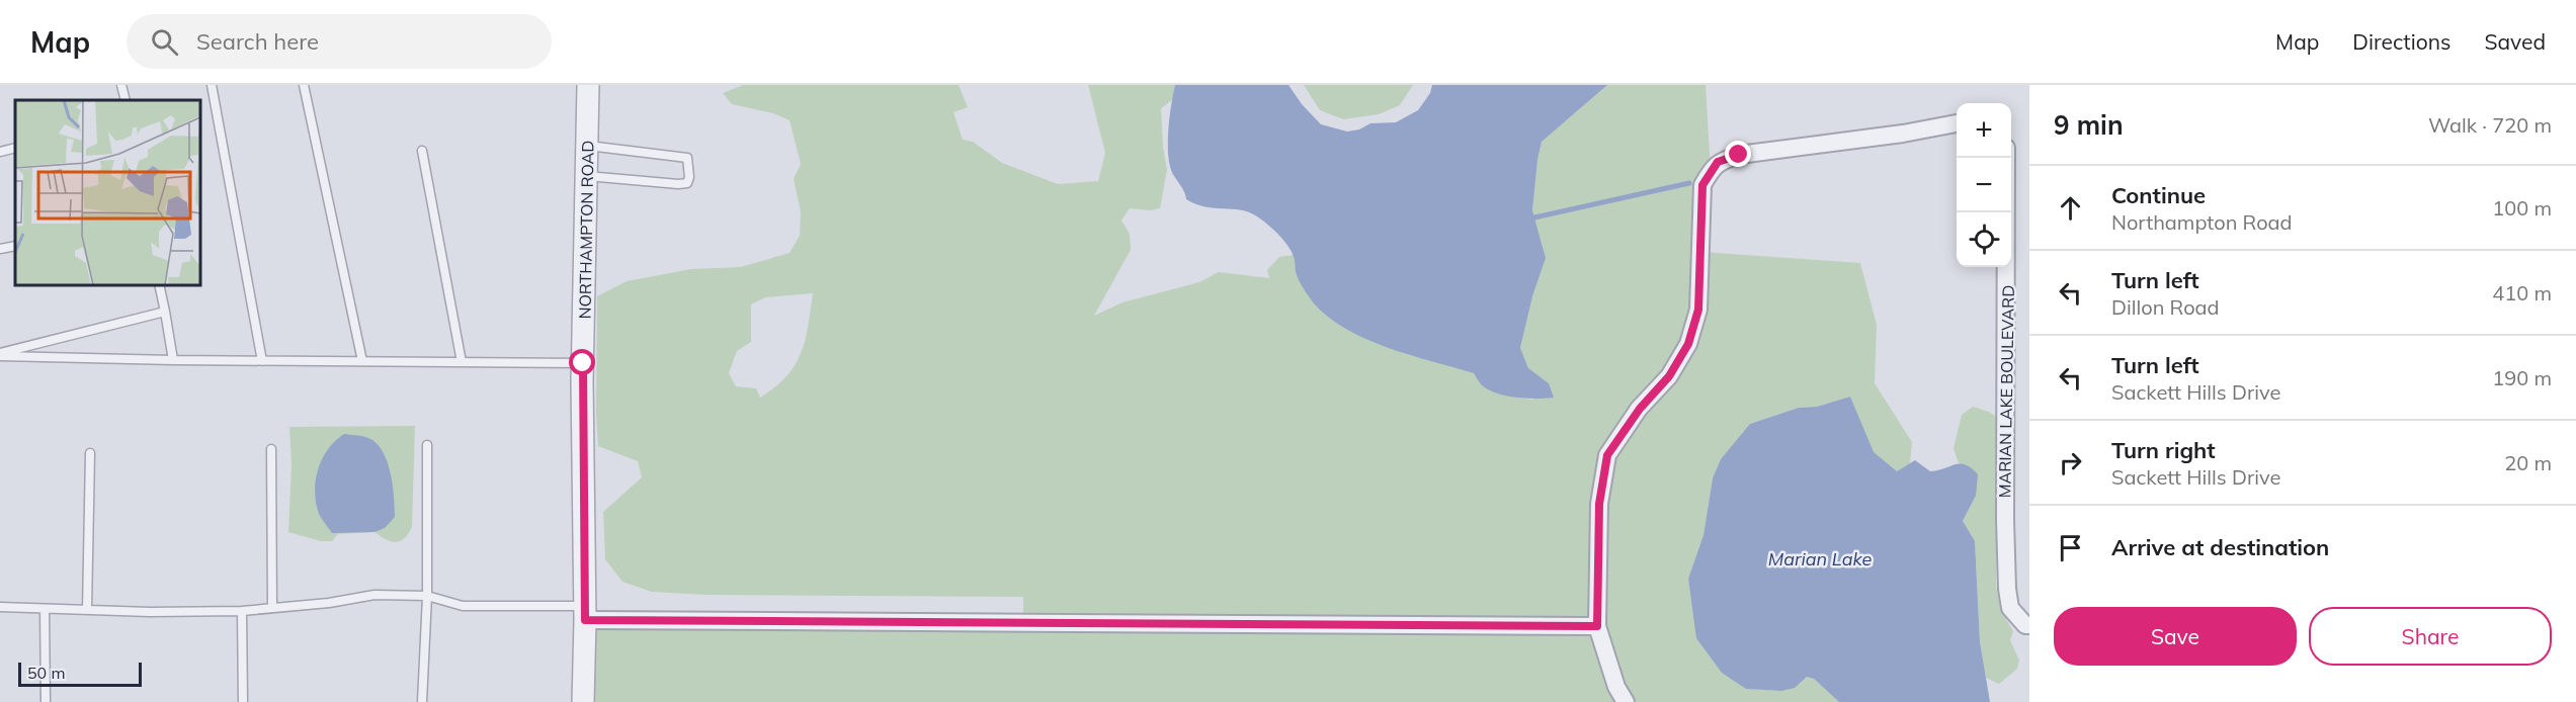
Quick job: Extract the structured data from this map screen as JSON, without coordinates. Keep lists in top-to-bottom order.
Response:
{
  "streets": {
    "street": ["NORTHAMPTON ROAD", "MARIAN LAKE BOULEVARD"]
  },
  "water": ["Marian Lake"],
  "scale_bar": "50 m",
  "page": {
    "header": "Map",
    "search": "Search here",
    "nav": ["Map", "Directions", "Saved"],
    "heading": ["9 min", "Walk · 720 m"],
    "map_buttons": ["+", "−"],
    "list": [
      ["Continue", "Northampton Road", "100 m"],
      ["Turn left", "Dillon Road", "410 m"],
      ["Turn left", "Sackett Hills Drive", "190 m"],
      ["Turn right", "Sackett Hills Drive", "20 m"],
      "Arrive at destination"
    ],
    "buttons": ["Save", "Share"],
    "scale": "50 m"
  }
}
